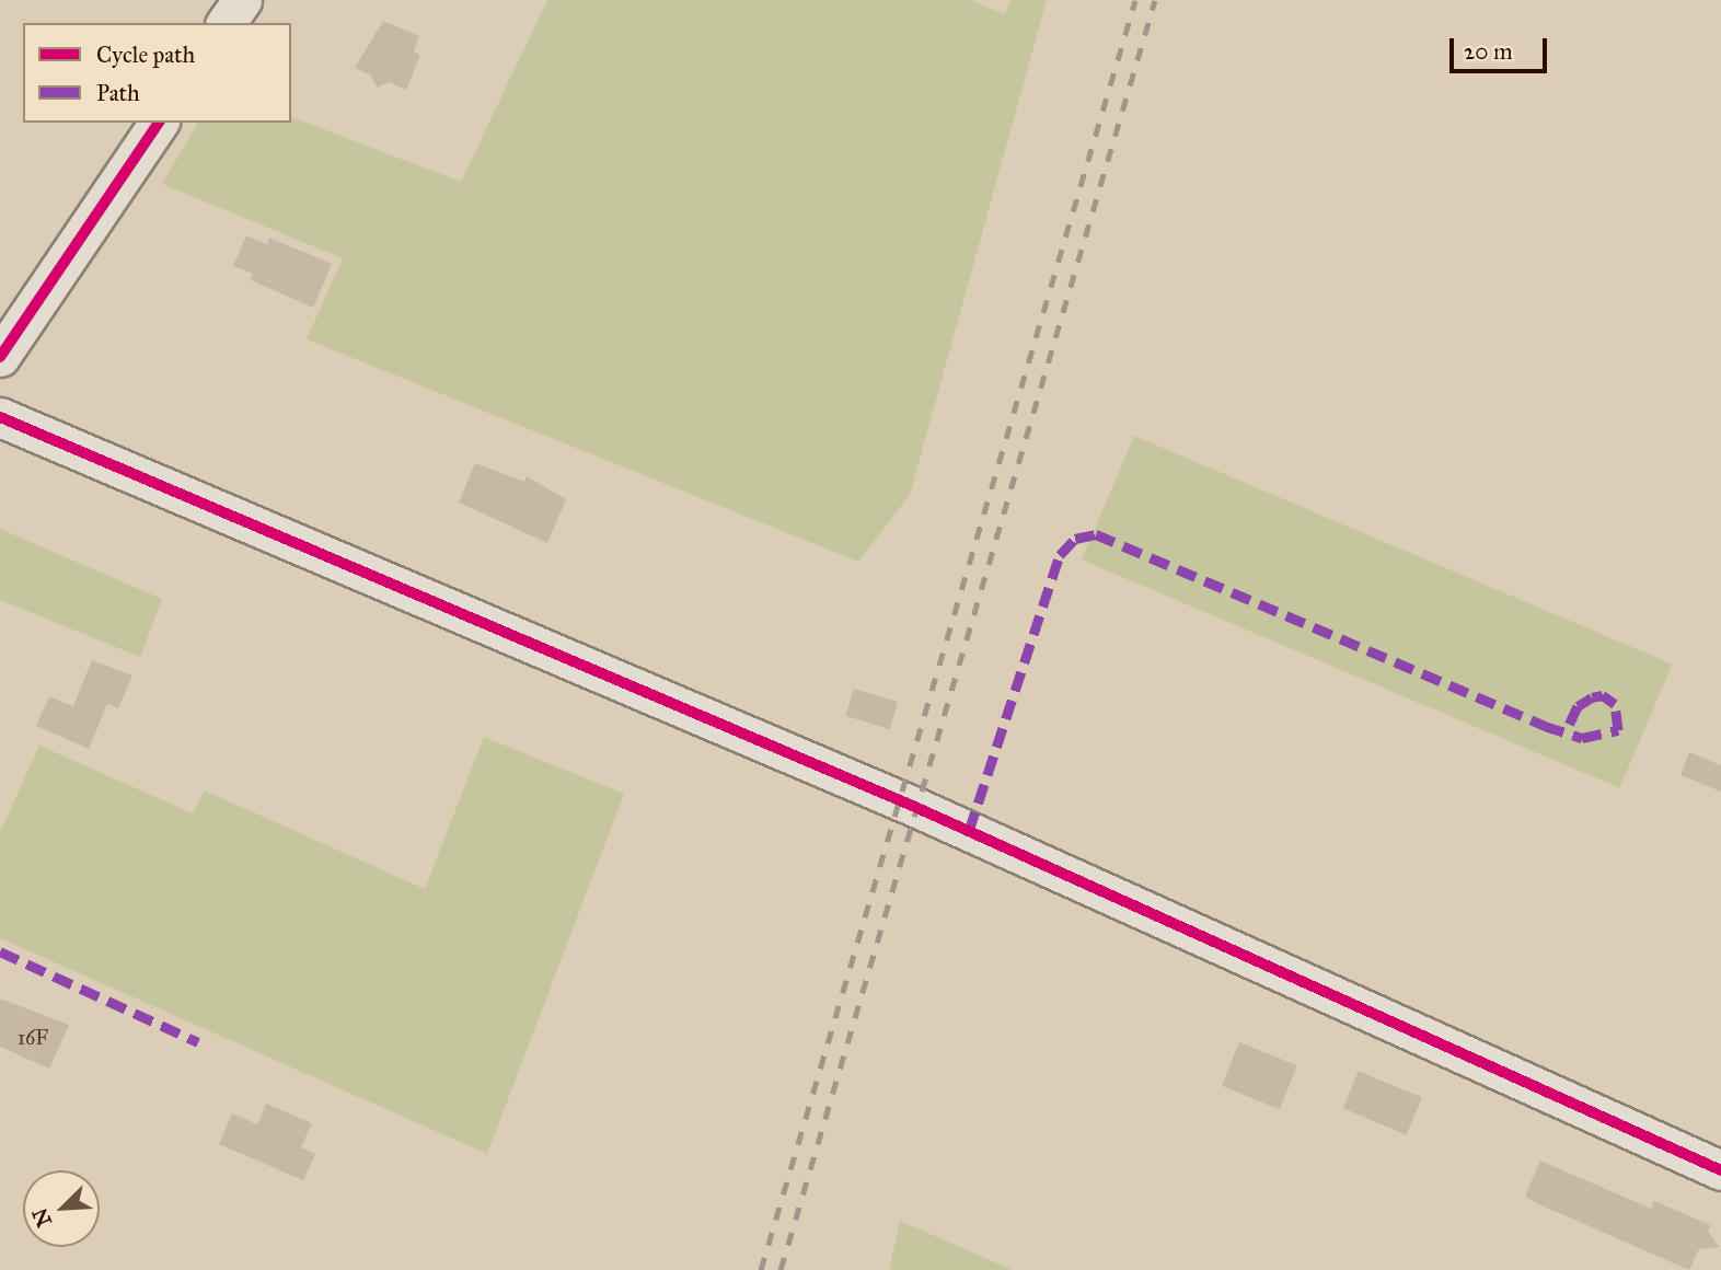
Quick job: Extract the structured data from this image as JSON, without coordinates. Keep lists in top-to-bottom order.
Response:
{
  "house_numbers": ["16F"],
  "legend": ["Cycle path", "Path"],
  "scale_bar": "20 m",
  "north": "bottom left"
}
